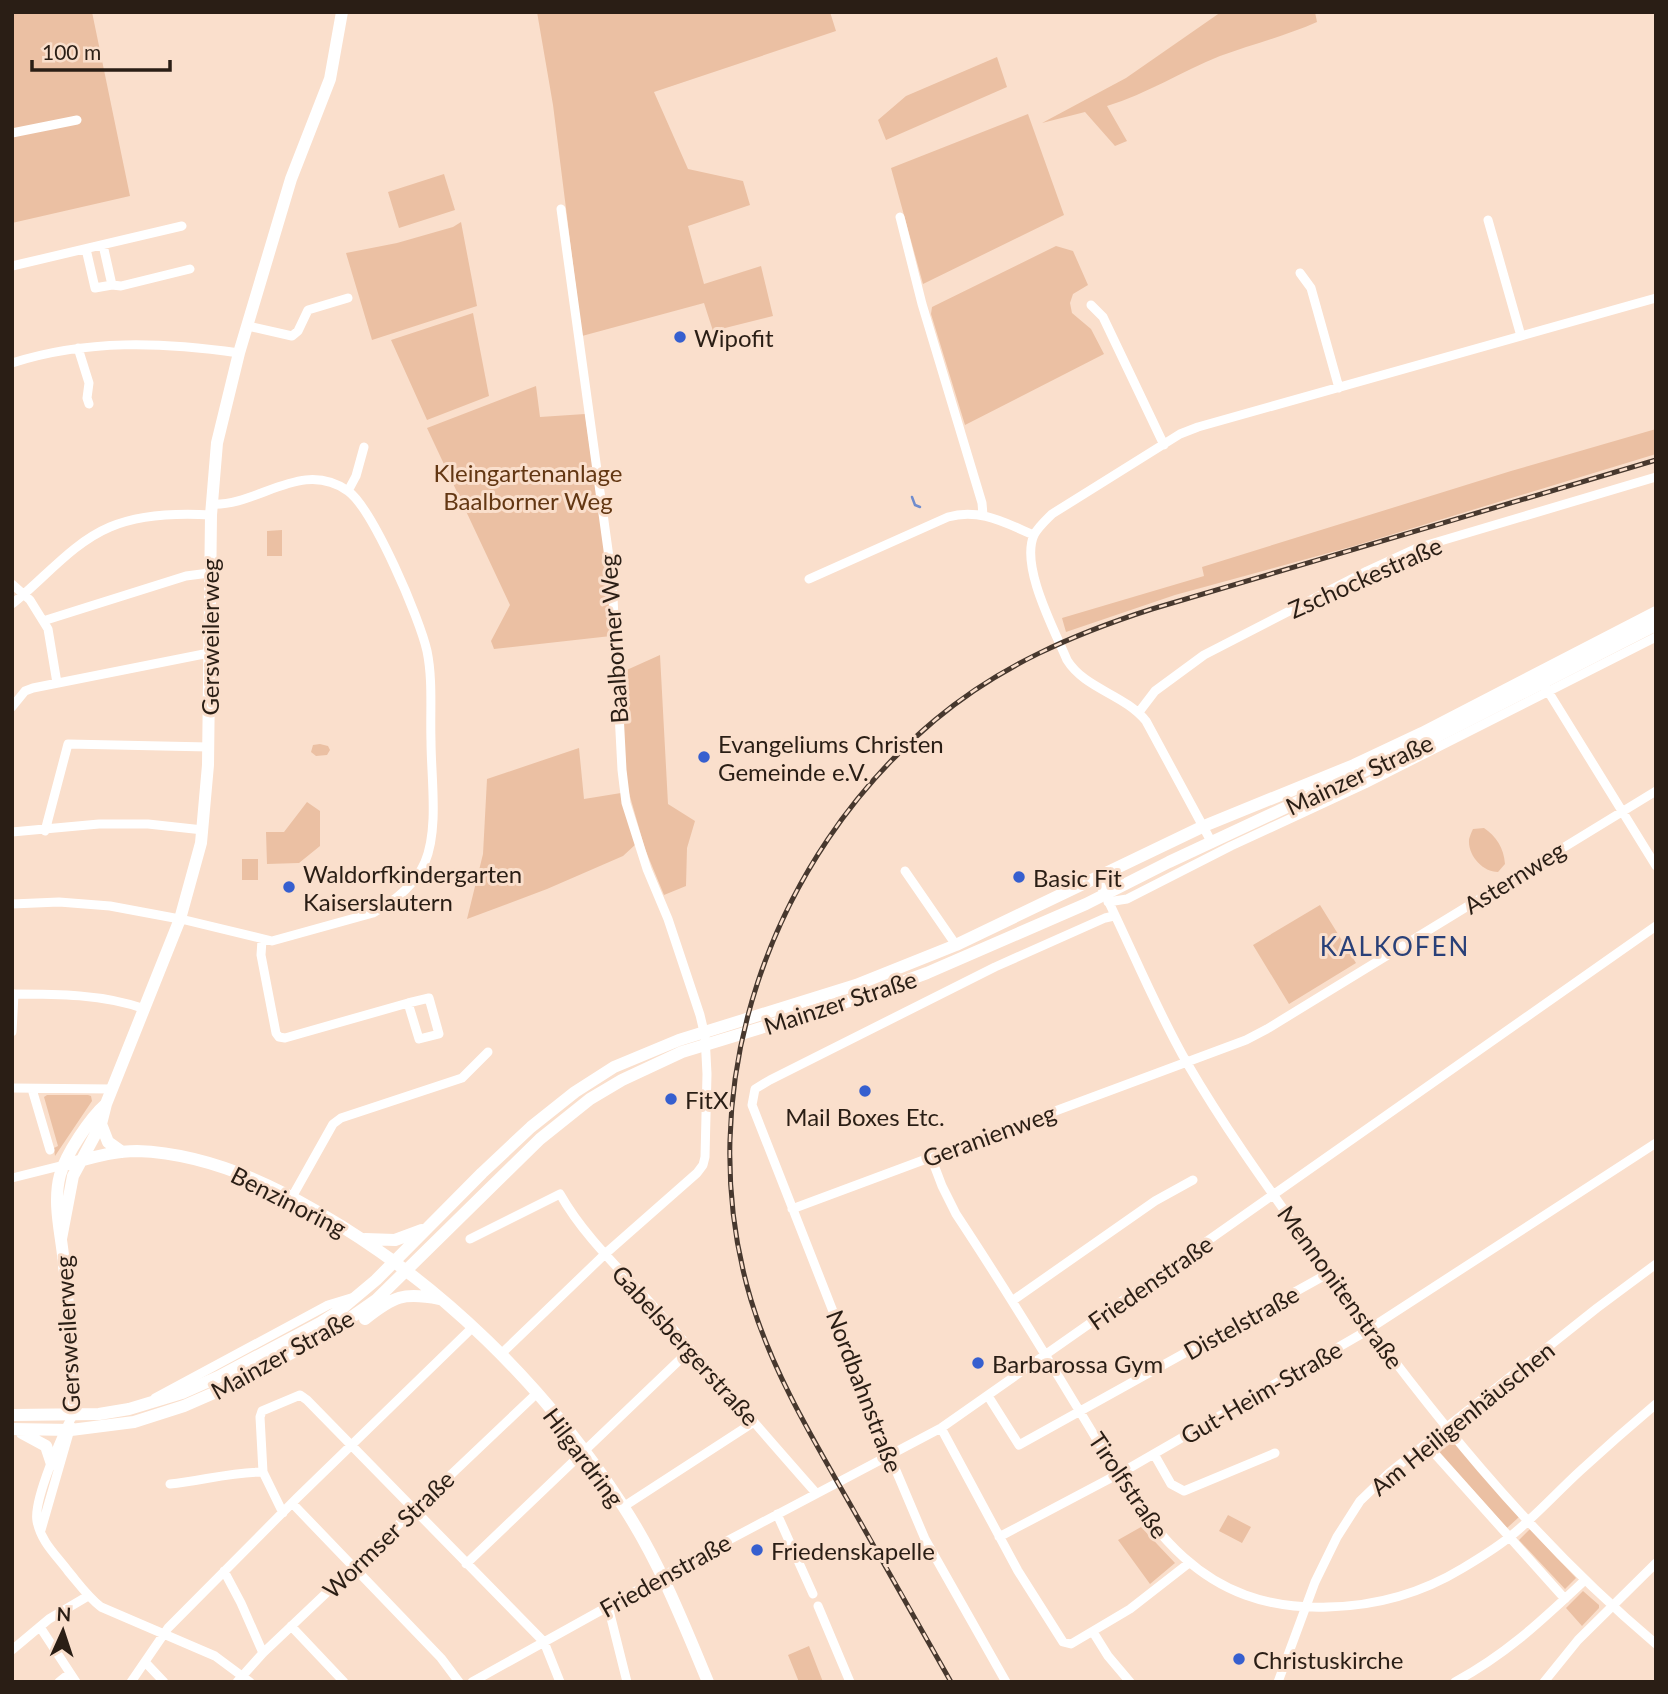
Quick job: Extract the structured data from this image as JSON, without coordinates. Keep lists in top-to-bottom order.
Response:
{
  "streets": {
    "main road": [
      "Gersweilerweg",
      "Mainzer Straße",
      "Benzinoring",
      "Hilgardring"
    ],
    "street": [
      "Zschockestraße",
      "Baalborner Weg",
      "Asternweg",
      "Geranienweg",
      "Friedenstraße",
      "Mennonitenstraße",
      "Distelstraße",
      "Gabelsbergerstraße",
      "Nordbahnstraße",
      "Gut-Heim-Straße",
      "Am Heiligenhäuschen",
      "Tirolfstraße",
      "Wormser Straße"
    ]
  },
  "crossings": [
    ["Gersweilerweg", "Mainzer Straße"],
    ["Gersweilerweg", "Benzinoring"],
    ["Baalborner Weg", "Gabelsbergerstraße"],
    ["Baalborner Weg", "Hilgardring"],
    ["Mainzer Straße", "Benzinoring"],
    ["Mainzer Straße", "Mennonitenstraße"],
    ["Mainzer Straße", "Nordbahnstraße"],
    ["Mainzer Straße", "Hilgardring"],
    ["Asternweg", "Geranienweg"],
    ["Asternweg", "Mennonitenstraße"],
    ["Geranienweg", "Mennonitenstraße"],
    ["Geranienweg", "Nordbahnstraße"],
    ["Geranienweg", "Tirolfstraße"],
    ["Benzinoring", "Hilgardring"],
    ["Friedenstraße", "Mennonitenstraße"],
    ["Friedenstraße", "Distelstraße"],
    ["Friedenstraße", "Gabelsbergerstraße"],
    ["Friedenstraße", "Nordbahnstraße"],
    ["Friedenstraße", "Hilgardring"],
    ["Friedenstraße", "Tirolfstraße"],
    ["Mennonitenstraße", "Distelstraße"],
    ["Mennonitenstraße", "Gut-Heim-Straße"],
    ["Mennonitenstraße", "Am Heiligenhäuschen"],
    ["Mennonitenstraße", "Tirolfstraße"],
    ["Distelstraße", "Tirolfstraße"],
    ["Gut-Heim-Straße", "Tirolfstraße"],
    ["Am Heiligenhäuschen", "Tirolfstraße"],
    ["Hilgardring", "Wormser Straße"]
  ],
  "districts": ["KALKOFEN"],
  "parks": ["Kleingartenanlage Baalborner Weg"],
  "places": [
    "Wipofit",
    "Evangeliums Christen Gemeinde e.V.",
    "Basic Fit",
    "Waldorfkindergarten Kaiserslautern",
    "Mail Boxes Etc.",
    "FitX",
    "Barbarossa Gym",
    "Friedenskapelle",
    "Christuskirche"
  ],
  "scale_bar": "100 m",
  "north": "top"
}
